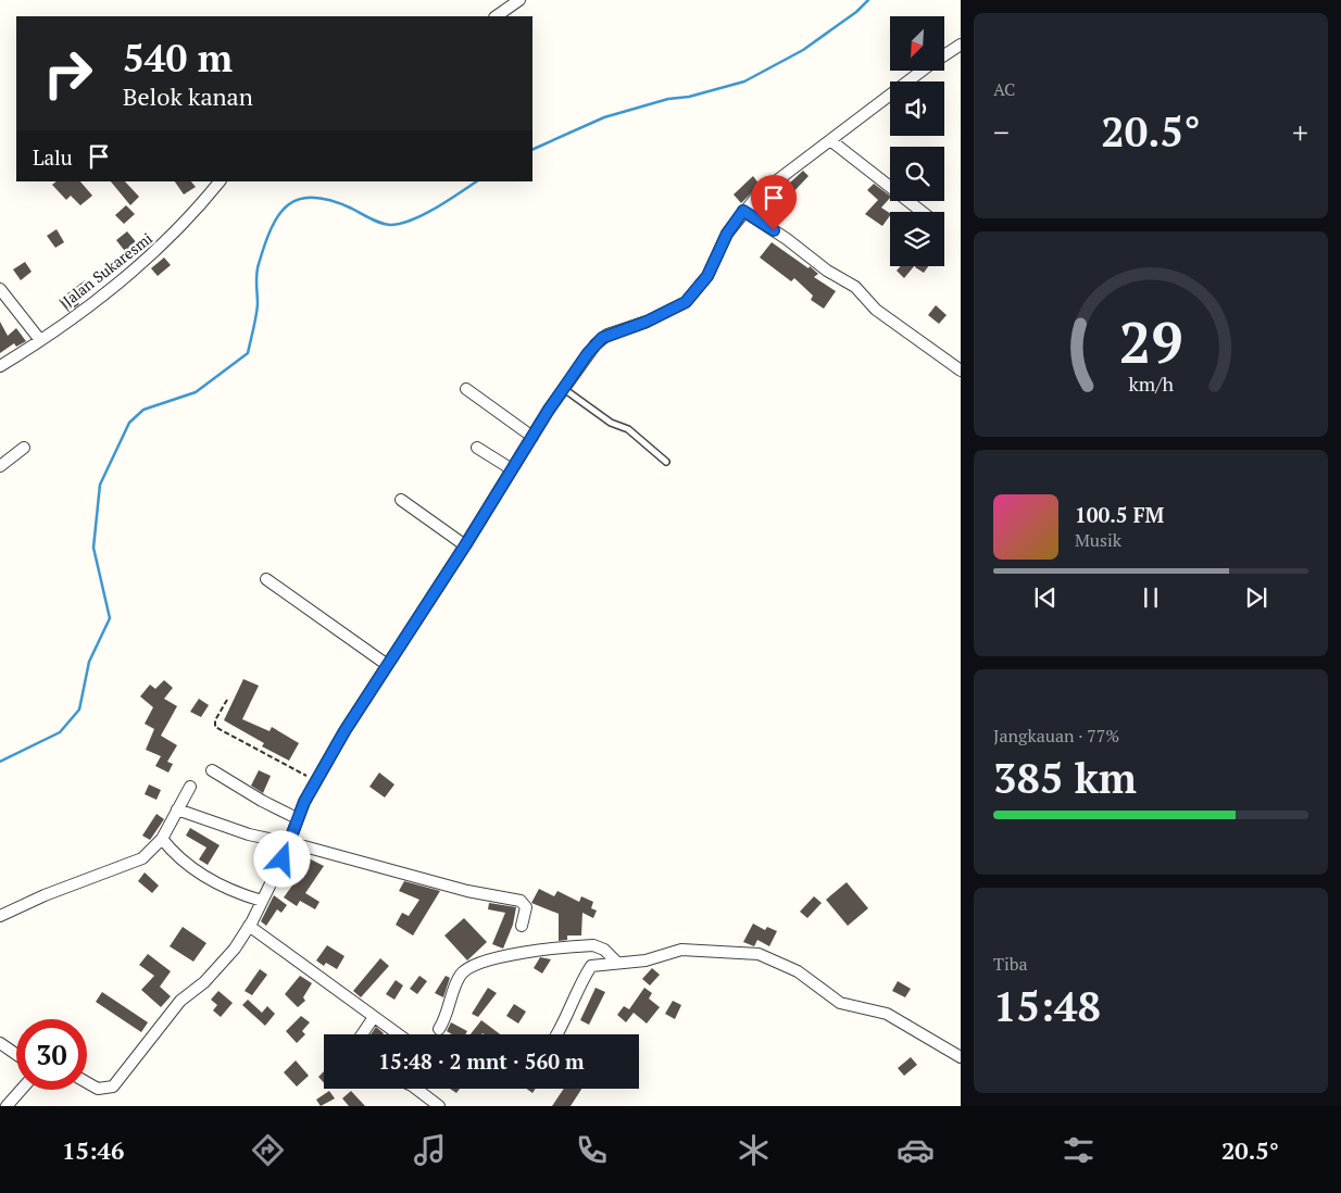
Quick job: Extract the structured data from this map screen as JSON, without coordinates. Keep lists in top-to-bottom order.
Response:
{
  "streets": {
    "street": ["Jalan Sukaresmi"]
  },
  "north": "bottom left",
  "page": {
    "tile": [
      "AC",
      ["Jangkauan · 77%", "385 km"],
      ["Tiba", "15:48"]
    ],
    "turn": ["540 m", "Belok kanan"],
    "heat": ["−", "20.5°", "+"],
    "then": "Lalu",
    "song": ["100.5 FM", "Musik"],
    "limit": "30",
    "trip": "15:48 · 2 mnt · 560 m",
    "tabs": ["15:46", "20.5°"],
    "gauge": ["29", "km/h"]
  }
}
